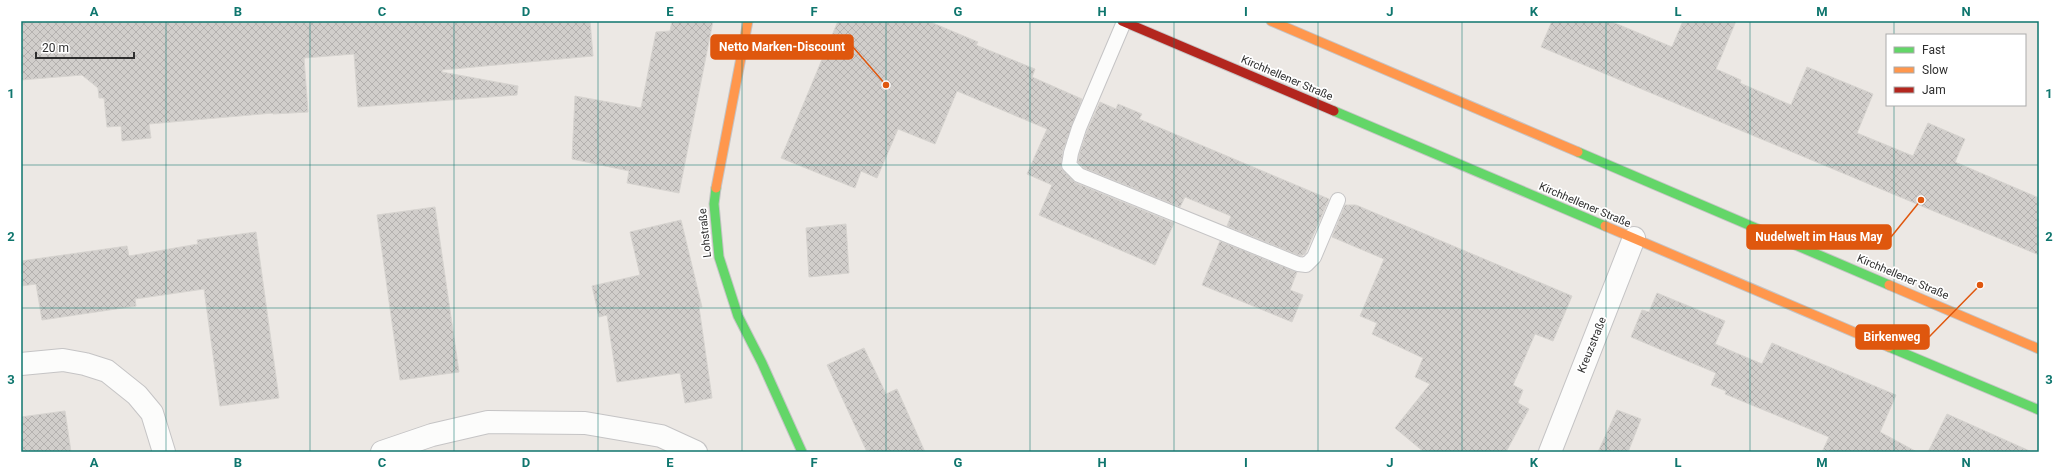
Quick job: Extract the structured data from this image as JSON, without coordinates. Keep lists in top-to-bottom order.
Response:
{
  "streets": {
    "street": ["Kirchhellener Straße", "Lohstraße", "Kreuzstraße"]
  },
  "crossings": [
    ["Kirchhellener Straße", "Kreuzstraße"]
  ],
  "places": ["Netto Marken-Discount", "Nudelwelt im Haus May", "Birkenweg"],
  "legend": ["Fast", "Slow", "Jam"],
  "scale_bar": "20 m",
  "grid": {
    "columns": [
      "A",
      "B",
      "C",
      "D",
      "E",
      "F",
      "G",
      "H",
      "I",
      "J",
      "K",
      "L",
      "M",
      "N"
    ],
    "rows": ["1", "2", "3"]
  }
}
